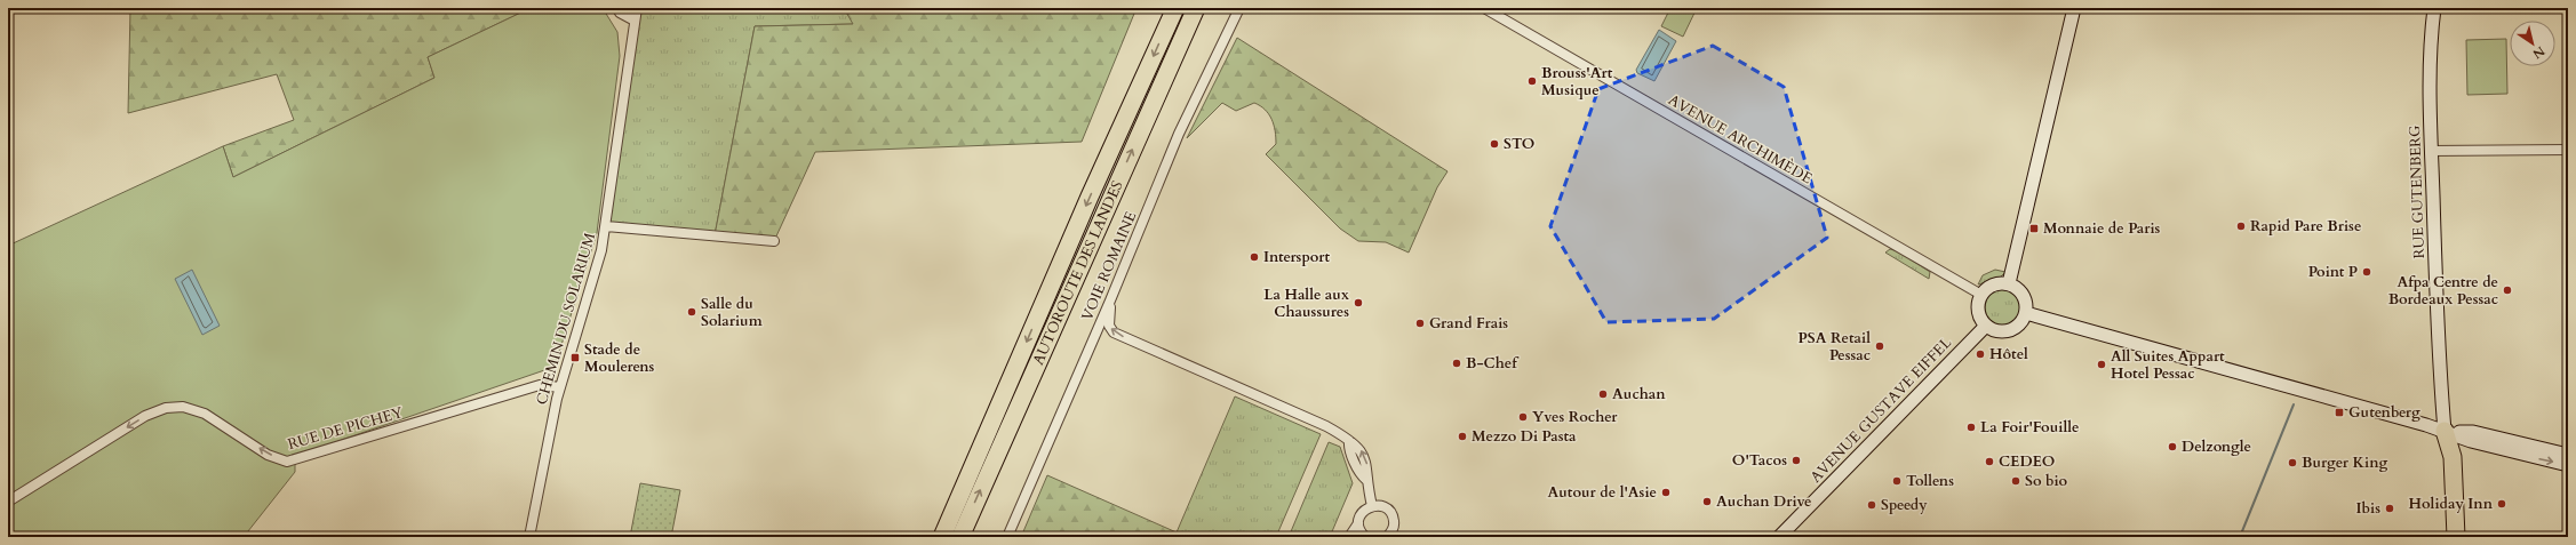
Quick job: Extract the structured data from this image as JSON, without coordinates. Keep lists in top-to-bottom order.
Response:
{
  "streets": {
    "highway": ["AUTOROUTE DES LANDES"],
    "street": [
      "AVENUE ARCHIMÈDE",
      "RUE GUTENBERG",
      "VOIE ROMAINE",
      "CHEMIN DU SOLARIUM",
      "AVENUE GUSTAVE EIFFEL",
      "RUE DE PICHEY"
    ]
  },
  "crossings": [
    ["AVENUE ARCHIMÈDE", "AVENUE GUSTAVE EIFFEL"],
    ["CHEMIN DU SOLARIUM", "RUE DE PICHEY"]
  ],
  "one_way": ["RUE DE PICHEY"],
  "places": {
    "other": [
      "Brouss'Art Musique",
      "STO",
      "Rapid Pare Brise",
      "Intersport",
      "Point P",
      "Afpa Centre de Bordeaux Pessac",
      "La Halle aux Chaussures",
      "Salle du Solarium",
      "Grand Frais",
      "PSA Retail Pessac",
      "Hôtel",
      "B-Chef",
      "All Suites Appart Hotel Pessac",
      "Auchan",
      "Yves Rocher",
      "La Foir'Fouille",
      "Mezzo Di Pasta",
      "Delzongle",
      "O'Tacos",
      "CEDEO",
      "Burger King",
      "Tollens",
      "So bio",
      "Autour de l'Asie",
      "Auchan Drive",
      "Holiday Inn",
      "Speedy",
      "Ibis"
    ],
    "transit": ["Monnaie de Paris", "Stade de Moulerens", "Gutenberg"]
  },
  "north": "bottom right"
}
